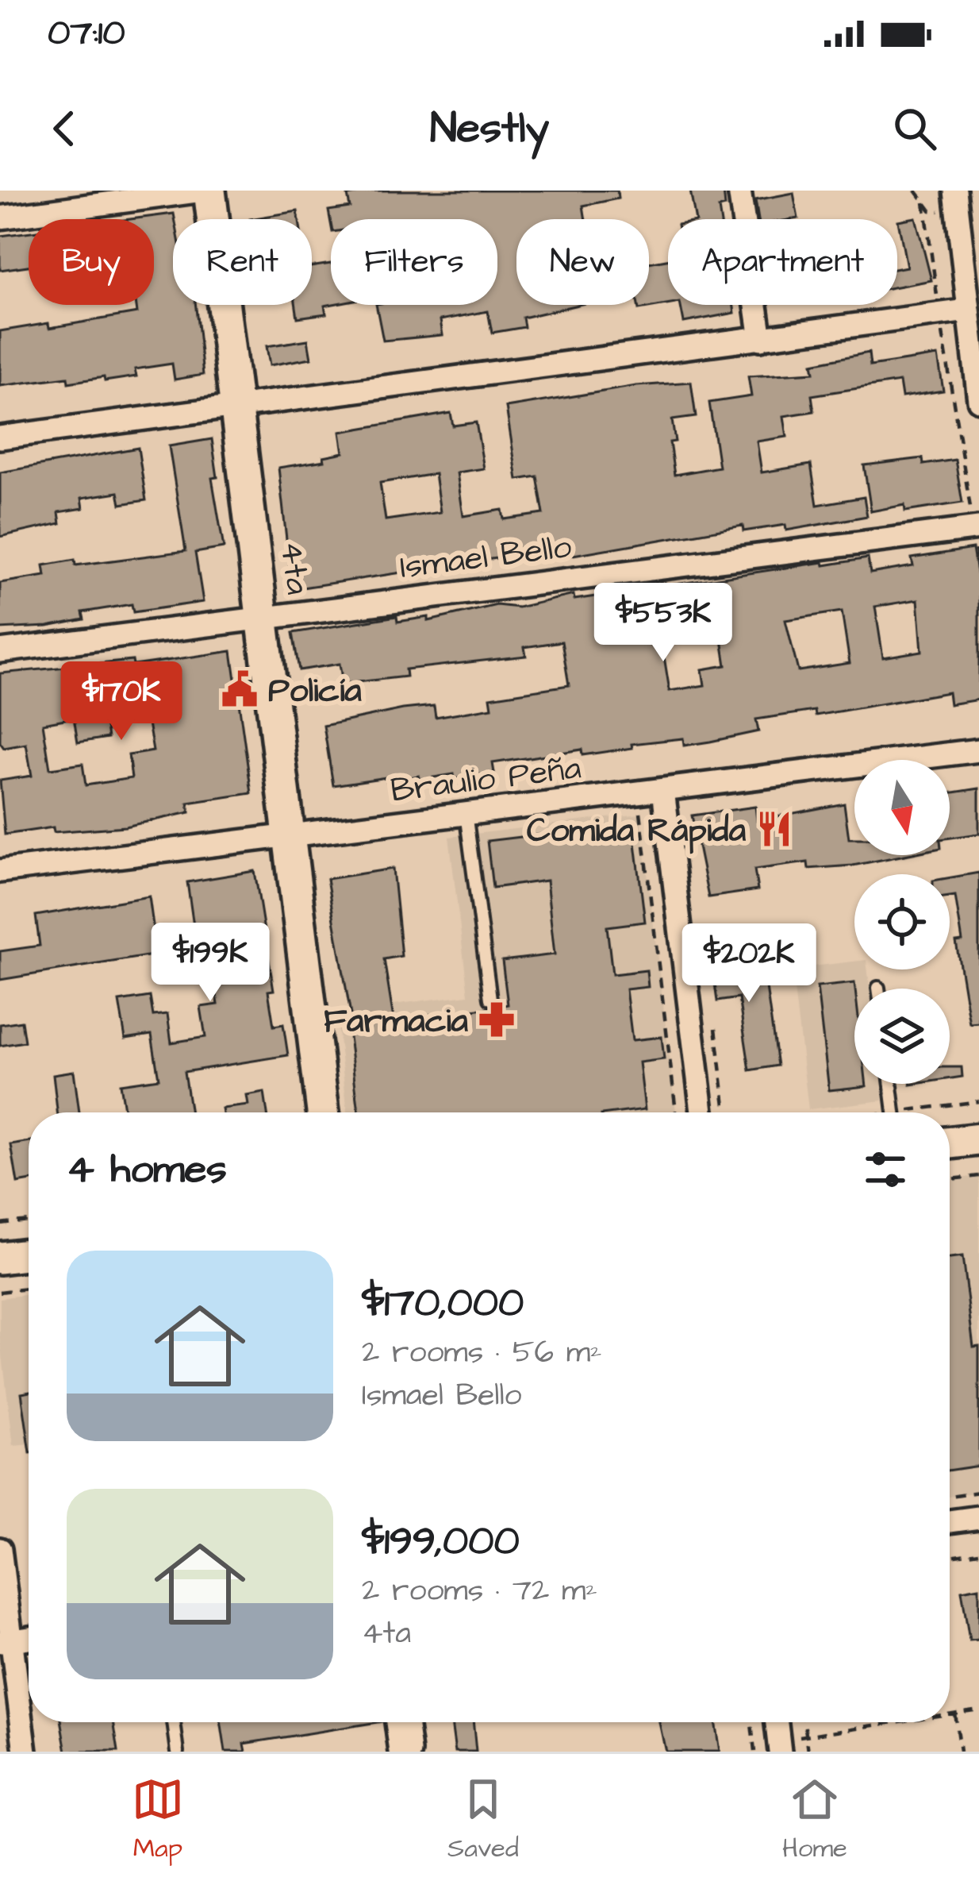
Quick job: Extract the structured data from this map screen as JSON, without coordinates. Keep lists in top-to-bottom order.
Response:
{
  "streets": {
    "main road": ["4ta"],
    "street": ["Ismael Bello", "Braulio Peña"]
  },
  "crossings": [
    ["Ismael Bello", "4ta"],
    ["4ta", "Braulio Peña"]
  ],
  "places": {
    "public building": ["Policía"],
    "restaurant": ["Comida Rápida"],
    "pharmacy": ["Farmacia"]
  },
  "north": "bottom",
  "page": {
    "status": "07:10",
    "header": "Nestly",
    "chip": [
      "Buy",
      "Rent",
      "Filters",
      "New",
      "Apartment"
    ],
    "price": [
      "$553K",
      "$170K",
      "$199K",
      "$202K"
    ],
    "heading": "4 homes",
    "list": [
      {
        "name": "$170,000",
        "note": "2 rooms · 56 m² · Ismael Bello"
      },
      {
        "name": "$199,000",
        "note": "2 rooms · 72 m² · 4ta"
      }
    ],
    "tabs": ["Map", "Saved", "Home"]
  }
}
